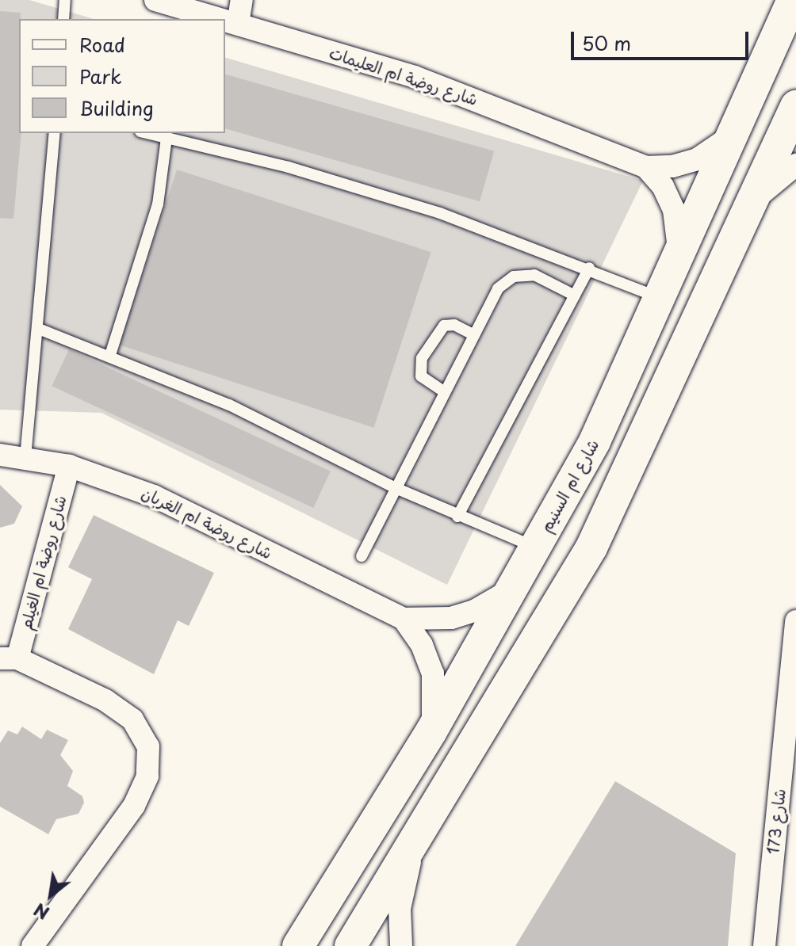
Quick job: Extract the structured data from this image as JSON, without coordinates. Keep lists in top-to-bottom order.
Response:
{
  "streets": {
    "main road": ["شارع ام السنيم"],
    "street": [
      "شارع روضة ام العليمات",
      "شارع روضة ام الغربان",
      "شارع روضة ام الغيلم",
      "شارع 173"
    ]
  },
  "crossings": [
    ["شارع روضة ام العليمات", "شارع ام السنيم"],
    ["شارع ام السنيم", "شارع روضة ام الغربان"],
    ["شارع روضة ام الغربان", "شارع روضة ام الغيلم"]
  ],
  "legend": ["Road", "Park", "Building"],
  "scale_bar": "50 m",
  "north": "bottom left"
}
